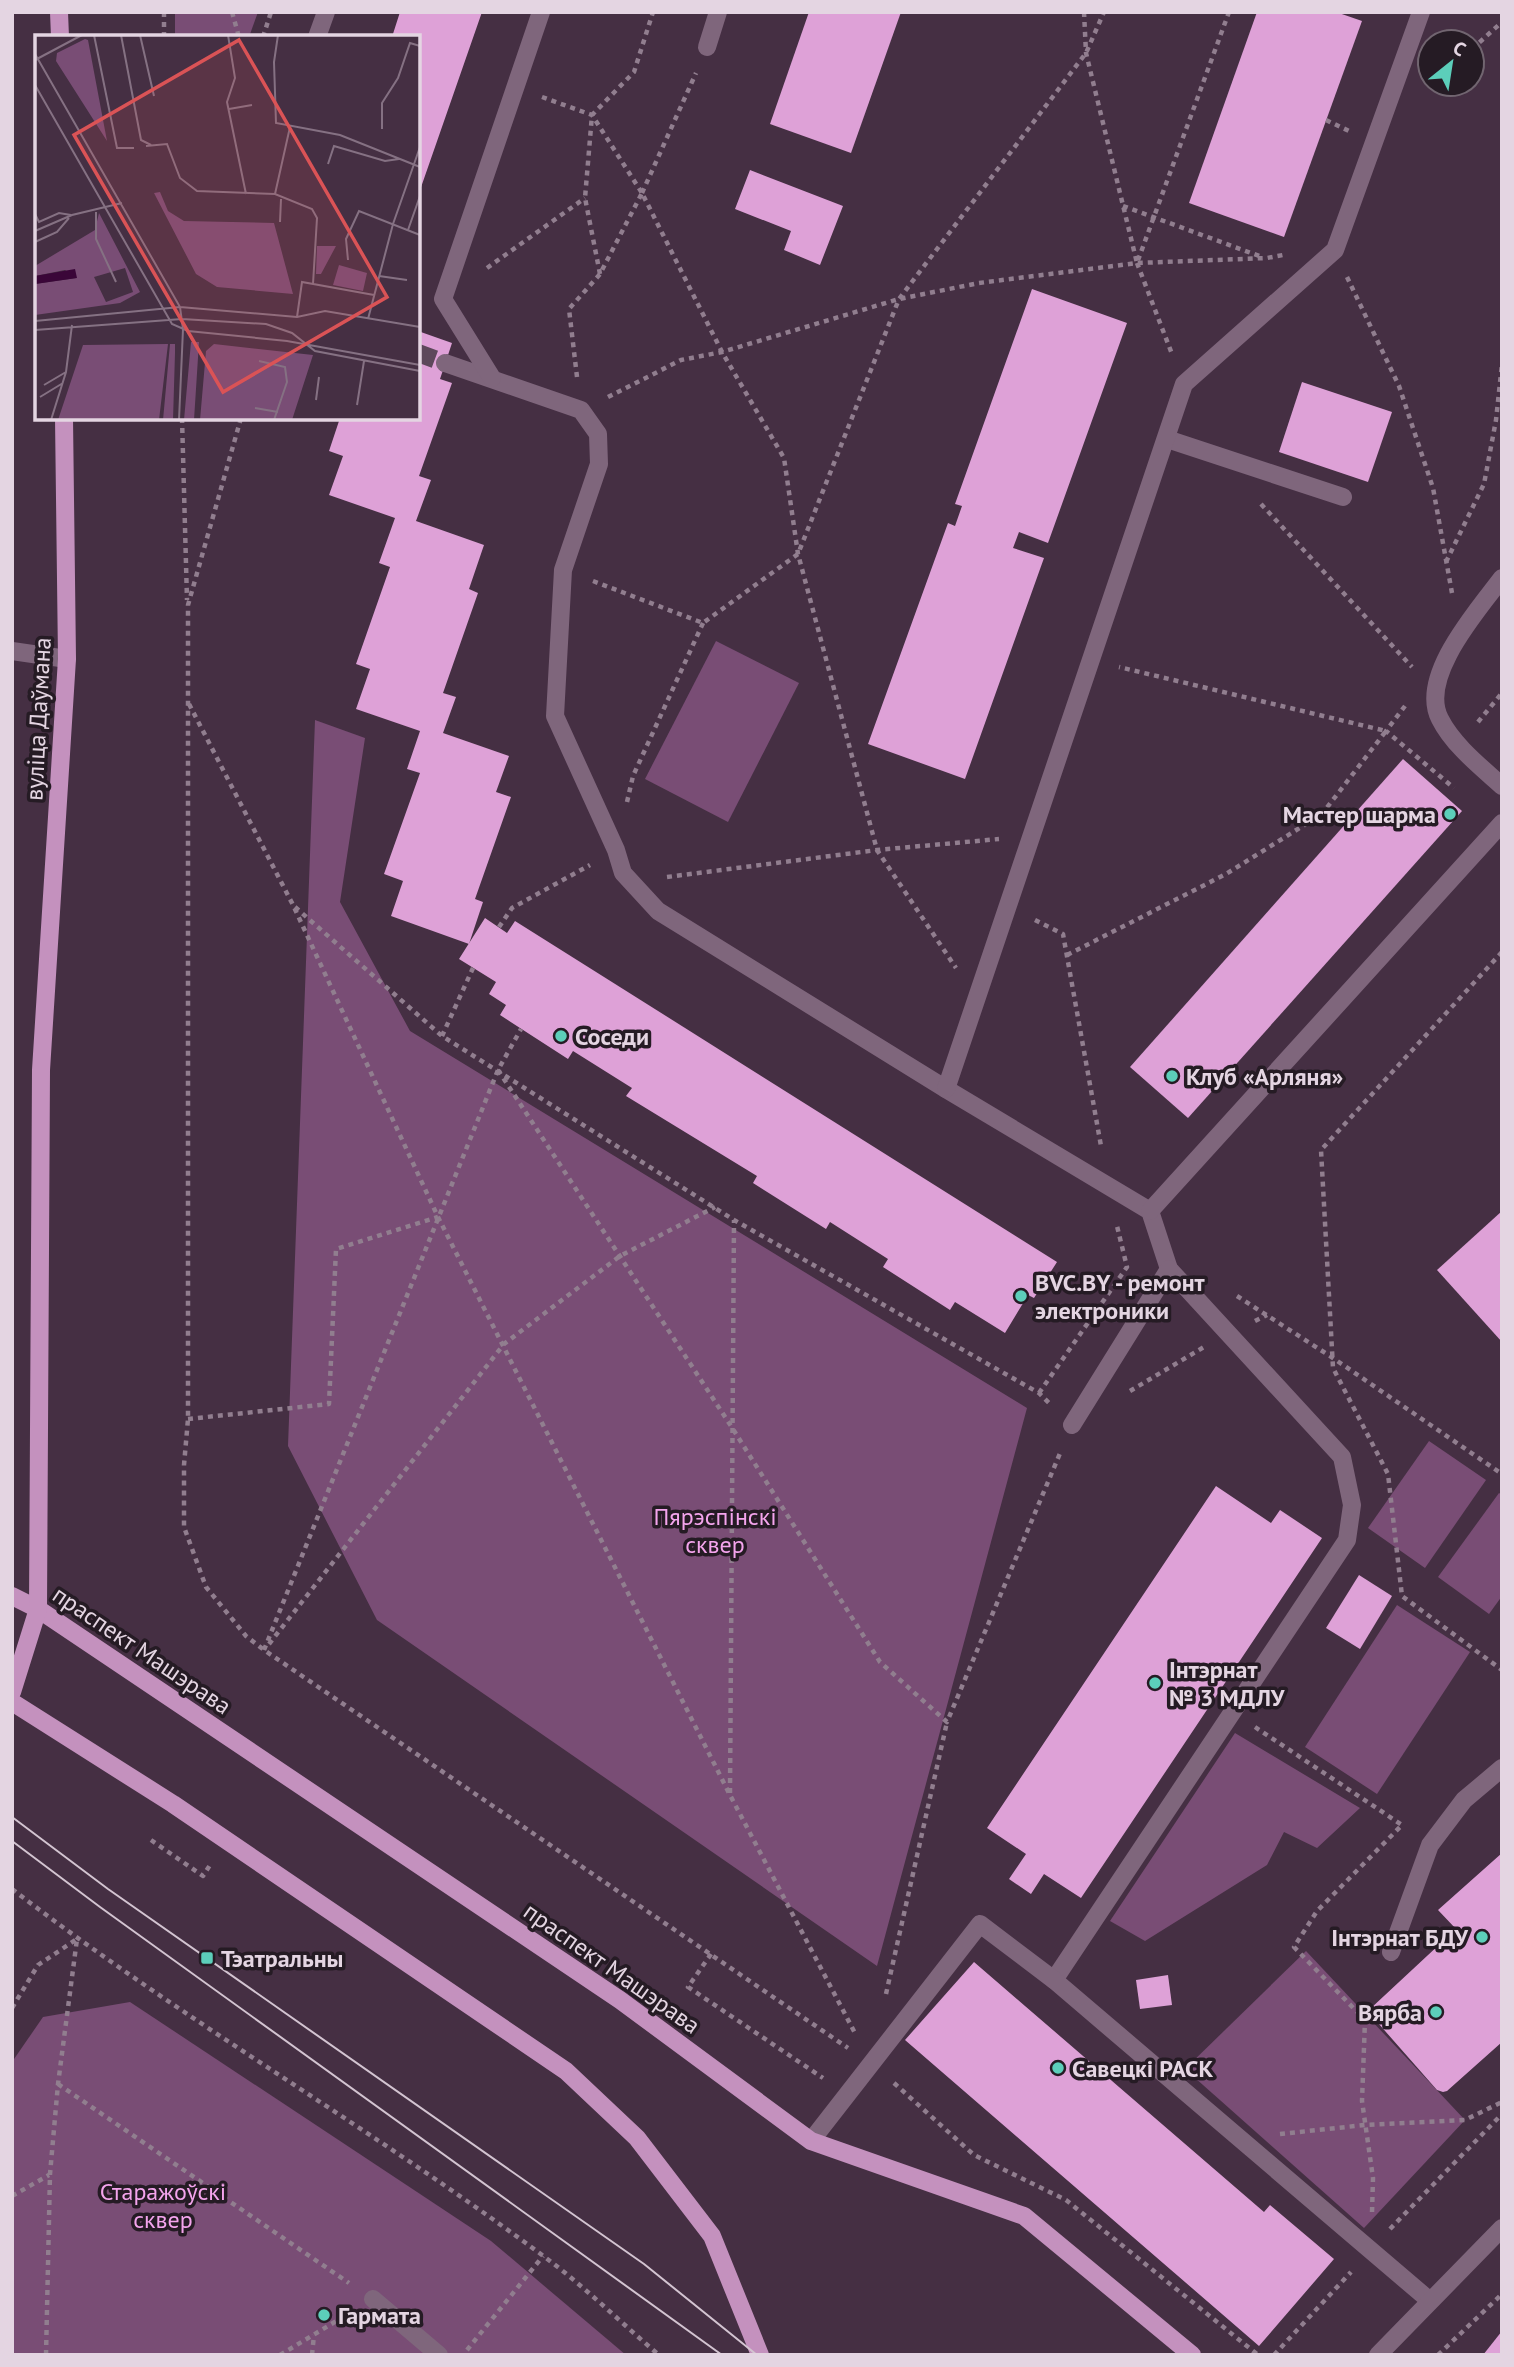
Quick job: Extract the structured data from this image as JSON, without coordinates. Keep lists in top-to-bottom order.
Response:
{
  "streets": {
    "main road": ["вуліца Даўмана", "праспект Машэрава"]
  },
  "crossings": [
    ["вуліца Даўмана", "праспект Машэрава"]
  ],
  "parks": ["Пярэспінскі сквер", "Старажоўскі сквер"],
  "places": {
    "other": [
      "Мастер шарма",
      "Соседи",
      "Клуб «Арляня»",
      "BVC.BY - ремонт электроники",
      "Інтэрнат № 3 МДЛУ",
      "Інтэрнат БДУ",
      "Вярба",
      "Савецкі РАСК",
      "Гармата"
    ],
    "transit": ["Тэатральны"]
  },
  "north": "top right"
}
